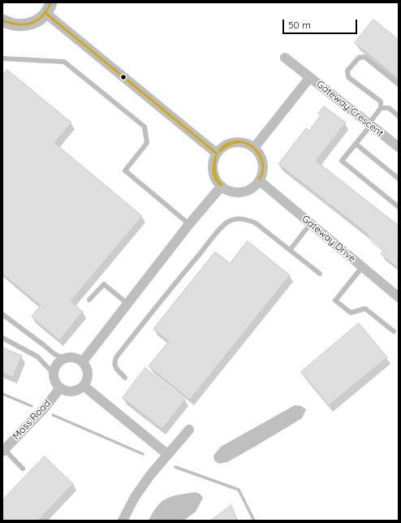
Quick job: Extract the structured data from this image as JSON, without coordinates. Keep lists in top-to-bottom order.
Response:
{
  "streets": {
    "street": ["Gateway Crescent", "Gateway Drive", "Moss Road"]
  },
  "crossings": [
    ["Gateway Crescent", "Gateway Drive"]
  ],
  "scale_bar": "50 m"
}
